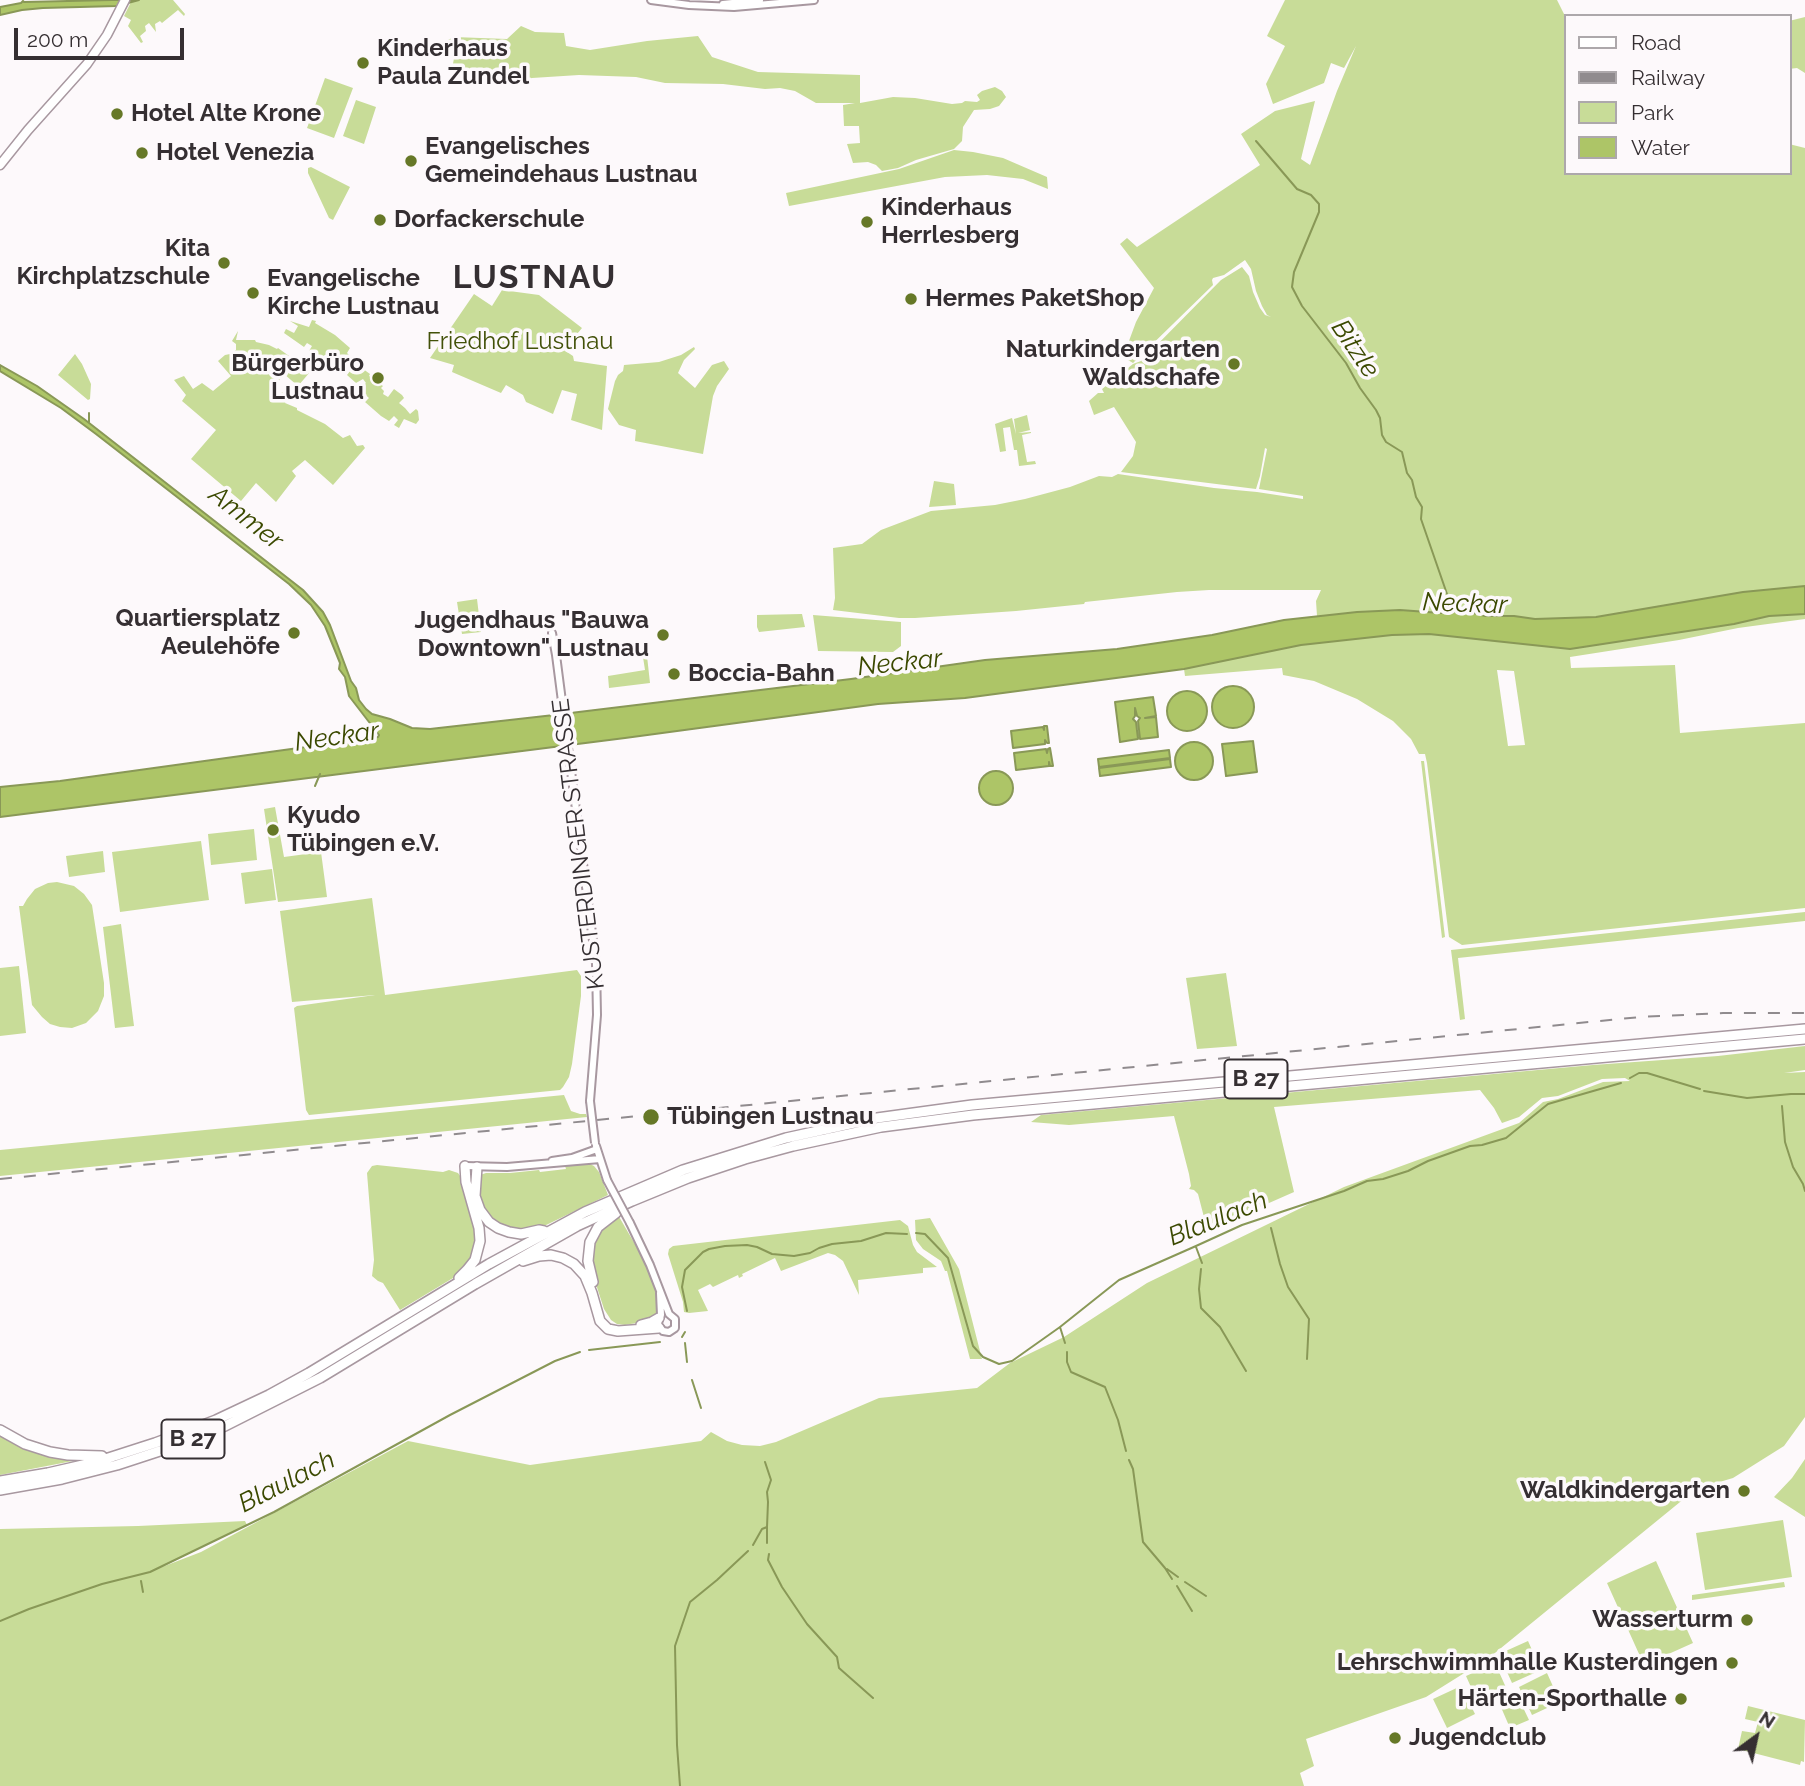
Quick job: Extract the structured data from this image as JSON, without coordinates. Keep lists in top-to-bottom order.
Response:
{
  "streets": {
    "highway": ["B 27"],
    "street": ["KUSTERDINGER STRASSE"]
  },
  "districts": ["LUSTNAU"],
  "water": [
    "Bitzle",
    "Ammer",
    "Neckar",
    "Blaulach"
  ],
  "parks": ["Friedhof Lustnau"],
  "places": [
    "Kinderhaus Paula Zundel",
    "Hotel Alte Krone",
    "Hotel Venezia",
    "Evangelisches Gemeindehaus Lustnau",
    "Dorfackerschule",
    "Kinderhaus Herrlesberg",
    "Kita Kirchplatzschule",
    "Evangelische Kirche Lustnau",
    "Hermes PaketShop",
    "Naturkindergarten Waldschafe",
    "Bürgerbüro Lustnau",
    "Quartiersplatz Aeulehöfe",
    "Jugendhaus \"Bauwa Downtown\" Lustnau",
    "Boccia-Bahn",
    "Kyudo Tübingen e.V.",
    "Tübingen Lustnau",
    "Waldkindergarten",
    "Wasserturm",
    "Lehrschwimmhalle Kusterdingen",
    "Härten-Sporthalle",
    "Jugendclub"
  ],
  "legend": [
    "Road",
    "Railway",
    "Park",
    "Water"
  ],
  "scale_bar": "200 m",
  "north": "top right"
}
